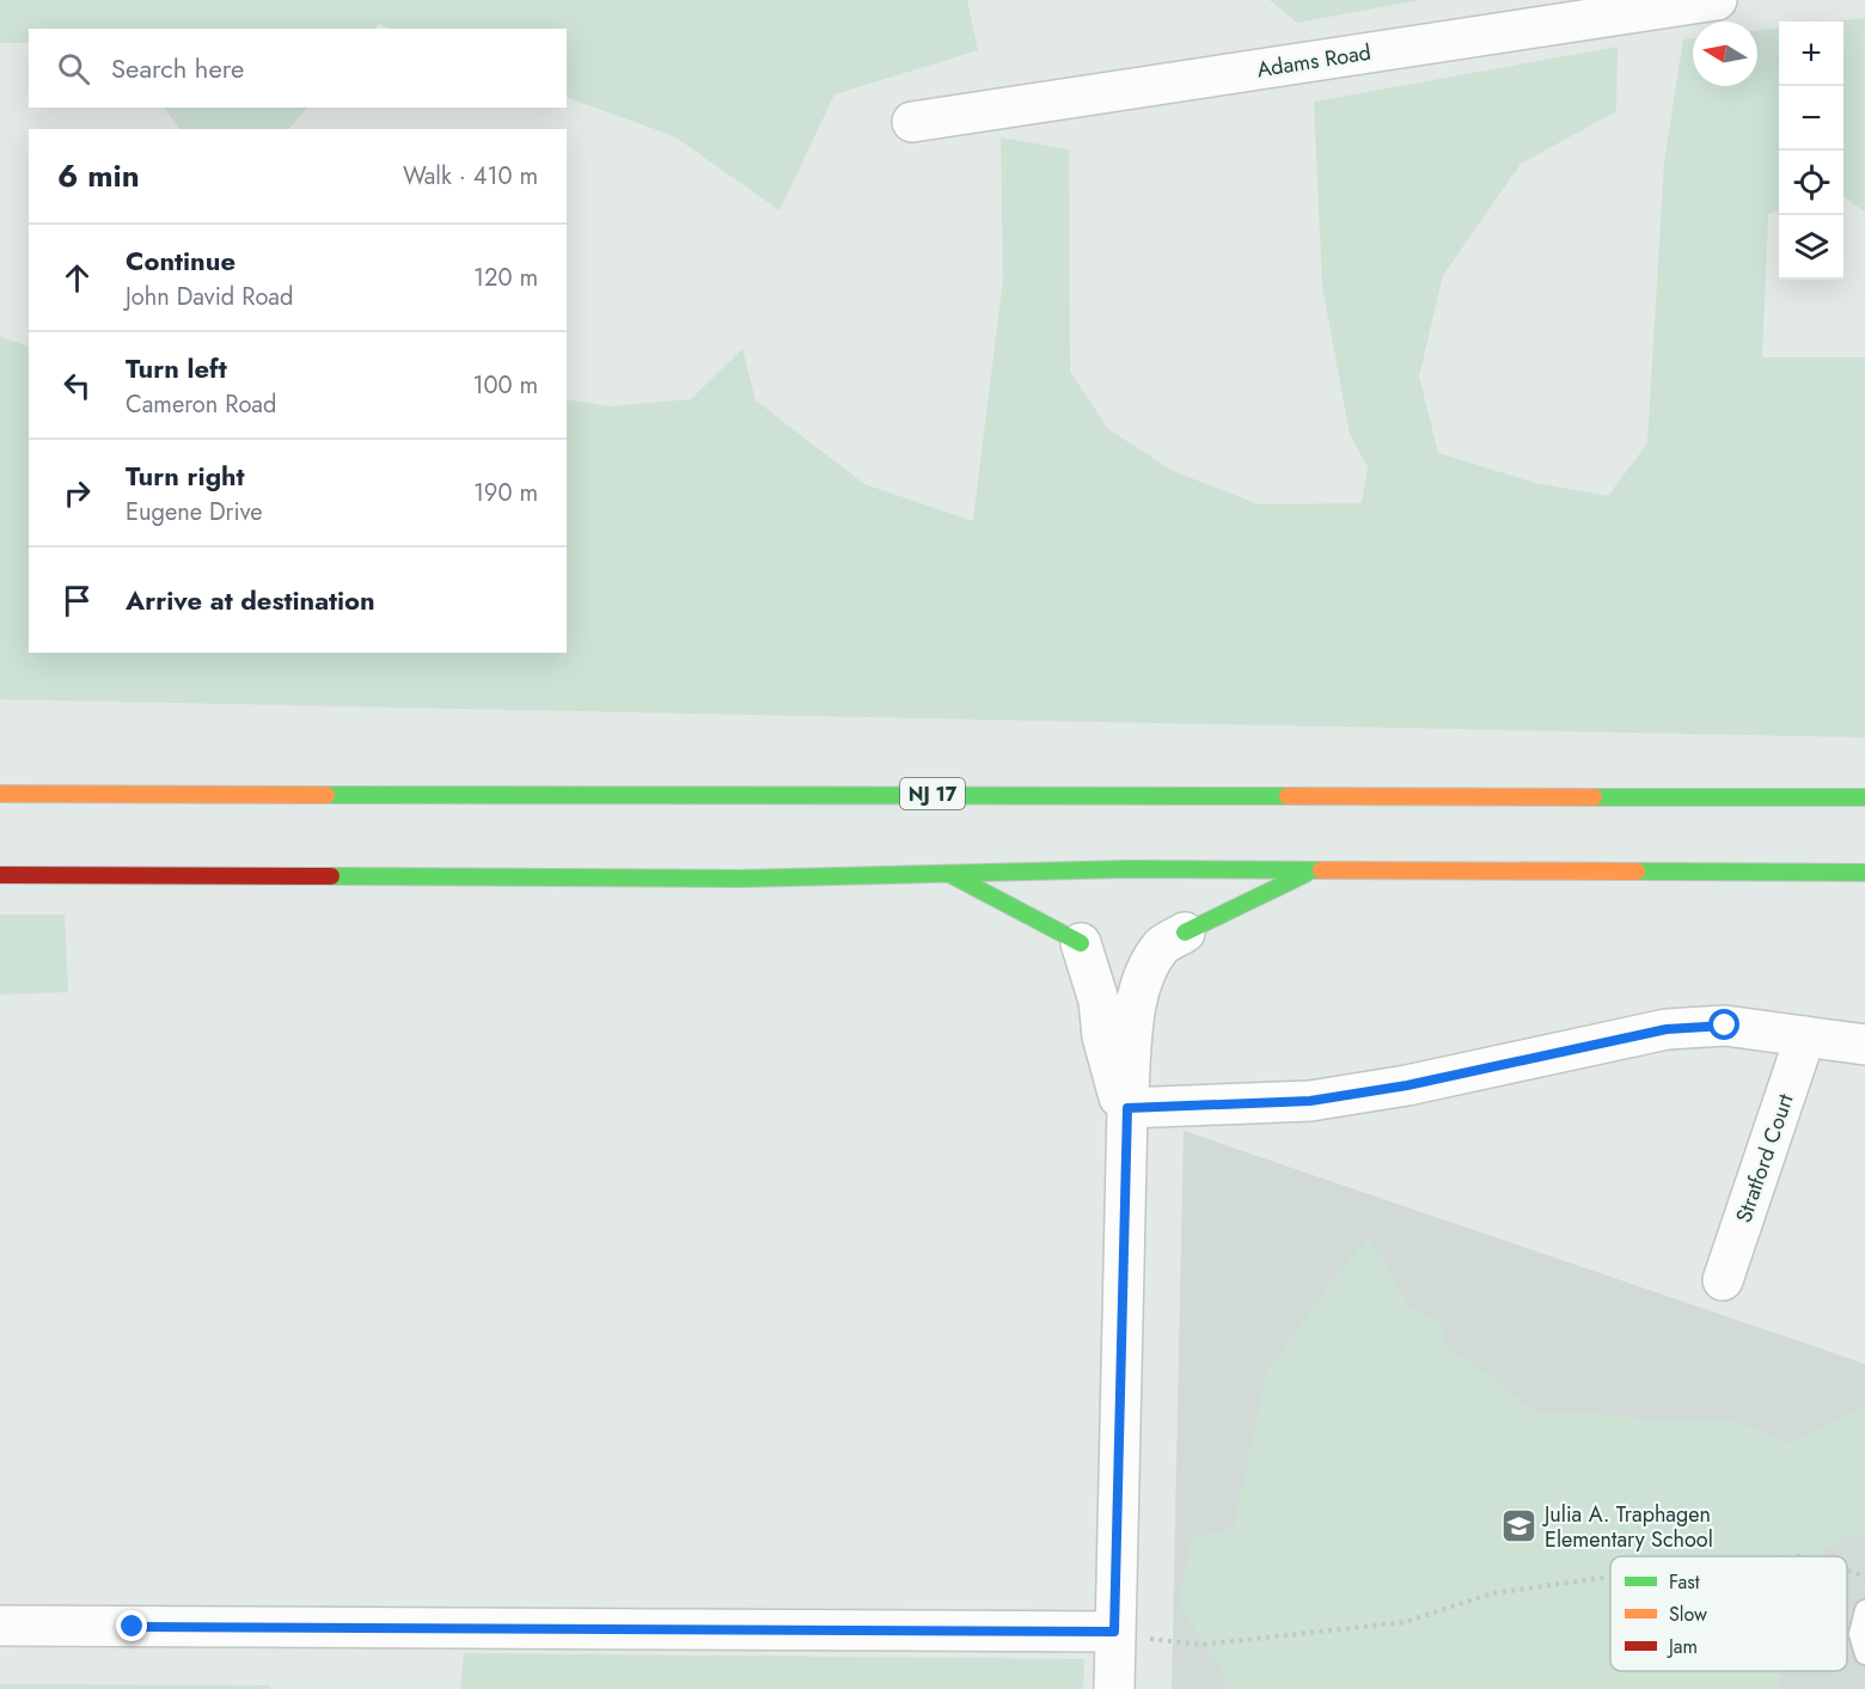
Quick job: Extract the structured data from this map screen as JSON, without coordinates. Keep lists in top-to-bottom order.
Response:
{
  "streets": {
    "highway": ["NJ 17"],
    "street": ["Adams Road", "Stratford Court"]
  },
  "places": {
    "school or university": ["Julia A. Traphagen Elementary School"]
  },
  "legend": ["Fast", "Slow", "Jam"],
  "north": "left",
  "page": {
    "map_buttons": ["+", "−"],
    "search": "Search here",
    "heading": ["6 min", "Walk · 410 m"],
    "list": [
      ["Continue", "John David Road", "120 m"],
      ["Turn left", "Cameron Road", "100 m"],
      ["Turn right", "Eugene Drive", "190 m"],
      "Arrive at destination"
    ]
  }
}
